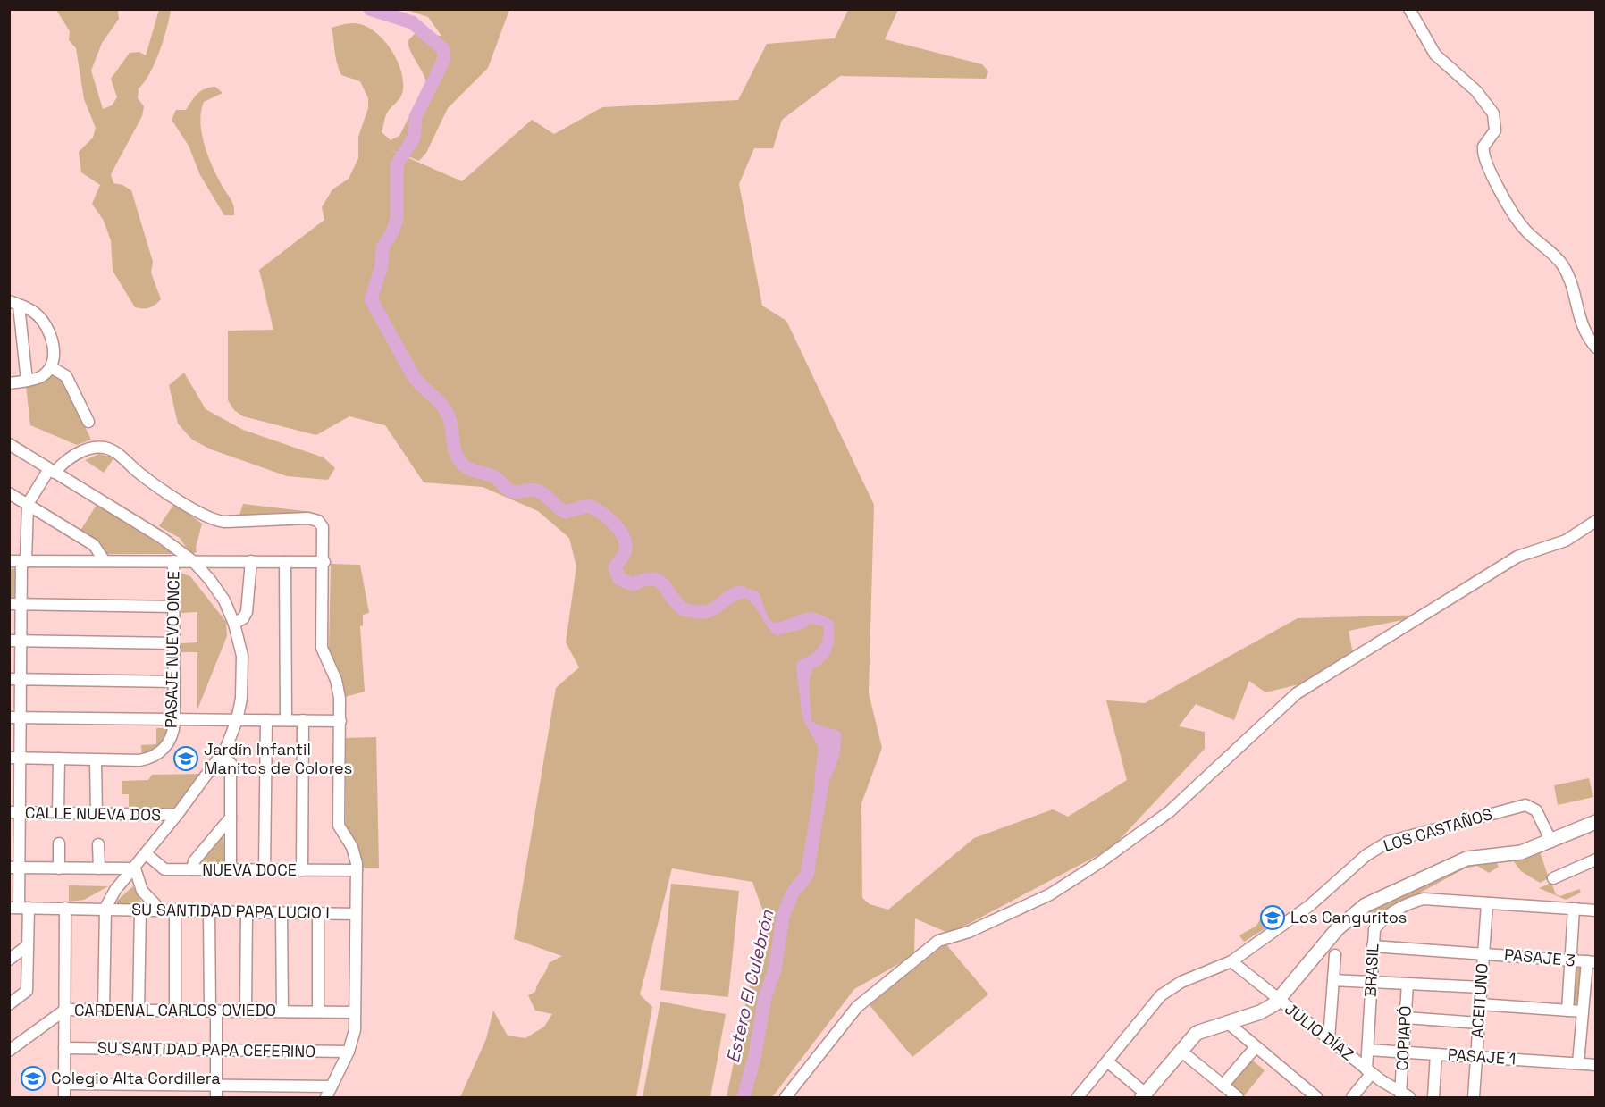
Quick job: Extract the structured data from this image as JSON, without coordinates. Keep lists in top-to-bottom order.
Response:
{
  "streets": {
    "street": [
      "PASAJE NUEVO ONCE",
      "CALLE NUEVA DOS",
      "LOS CASTAÑOS",
      "NUEVA DOCE",
      "SU SANTIDAD PAPA LUCIO I",
      "PASAJE 3",
      "BRASIL",
      "ACEITUNO",
      "CARDENAL CARLOS OVIEDO",
      "JULIO DÍAZ",
      "COPIAPÓ",
      "SU SANTIDAD PAPA CEFERINO",
      "PASAJE 1"
    ]
  },
  "crossings": [
    ["LOS CASTAÑOS", "JULIO DÍAZ"],
    ["PASAJE 3", "BRASIL"],
    ["PASAJE 3", "ACEITUNO"],
    ["BRASIL", "ACEITUNO"],
    ["BRASIL", "JULIO DÍAZ"],
    ["BRASIL", "PASAJE 1"],
    ["ACEITUNO", "PASAJE 1"],
    ["JULIO DÍAZ", "COPIAPÓ"],
    ["COPIAPÓ", "PASAJE 1"]
  ],
  "water": ["Estero El Culebrón"],
  "places": {
    "school or university": ["Jardín Infantil Manitos de Colores", "Los Canguritos", "Colegio Alta Cordillera"]
  }
}
